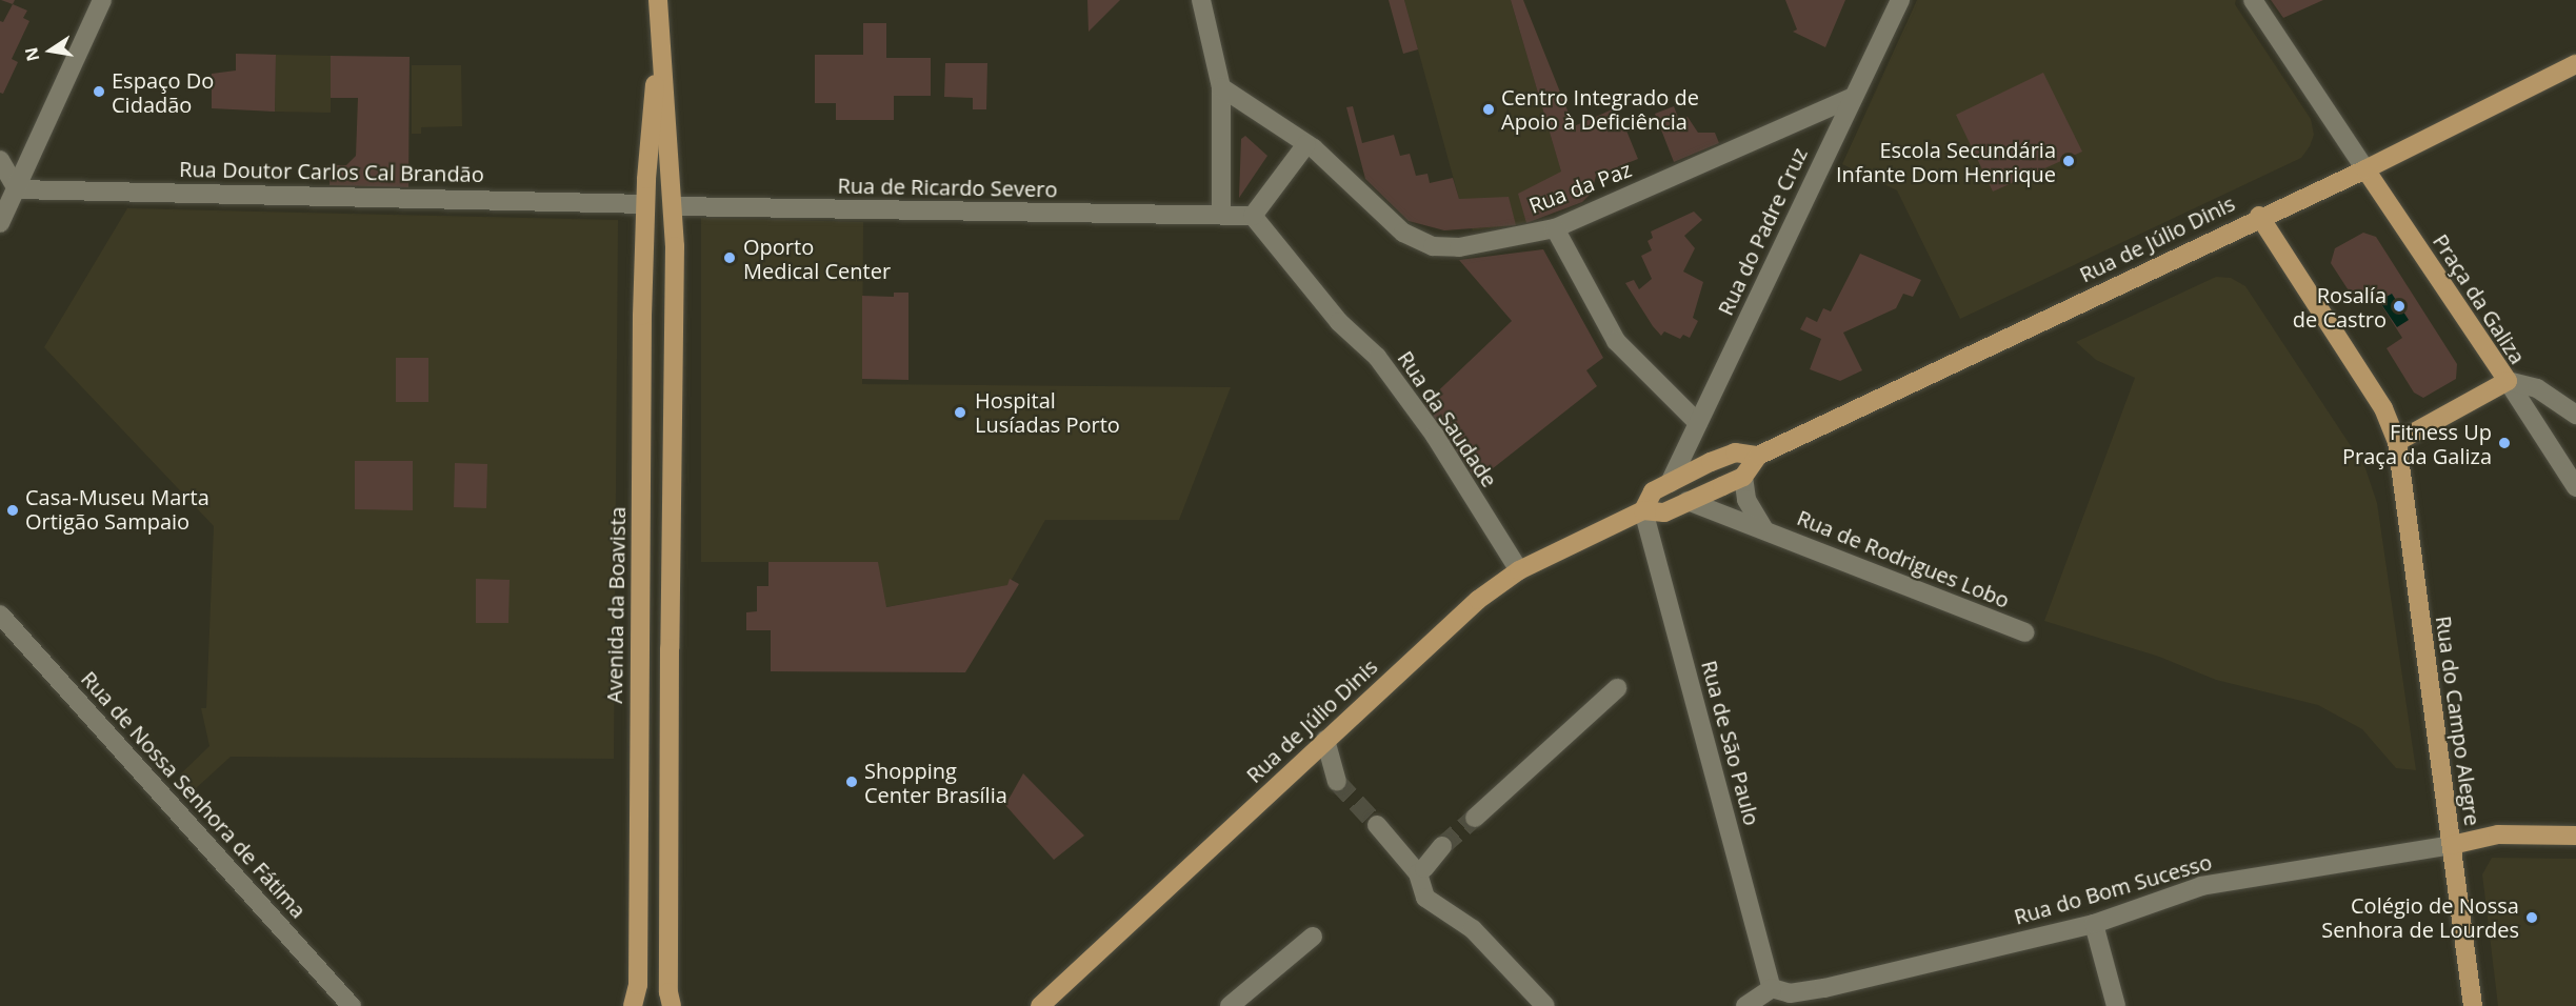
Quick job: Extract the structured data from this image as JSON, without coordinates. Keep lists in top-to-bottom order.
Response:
{
  "streets": {
    "main road": [
      "Rua de Júlio Dinis",
      "Praça da Galiza",
      "Avenida da Boavista",
      "Rua do Campo Alegre",
      "Rua do Bom Sucesso"
    ],
    "street": [
      "Rua Doutor Carlos Cal Brandão",
      "Rua de Ricardo Severo",
      "Rua da Paz",
      "Rua do Padre Cruz",
      "Rua da Saudade",
      "Rua de Rodrigues Lobo",
      "Rua de São Paulo",
      "Rua de Nossa Senhora de Fátima"
    ]
  },
  "crossings": [
    ["Rua Doutor Carlos Cal Brandão", "Avenida da Boavista"],
    ["Rua de Ricardo Severo", "Rua da Saudade"],
    ["Rua da Paz", "Rua do Padre Cruz"],
    ["Rua do Padre Cruz", "Rua de Júlio Dinis"],
    ["Rua de Júlio Dinis", "Praça da Galiza"],
    ["Rua de Júlio Dinis", "Rua da Saudade"],
    ["Rua de Júlio Dinis", "Rua de Rodrigues Lobo"],
    ["Rua de Júlio Dinis", "Rua de São Paulo"],
    ["Praça da Galiza", "Rua do Campo Alegre"],
    ["Rua do Campo Alegre", "Rua do Bom Sucesso"],
    ["Rua de São Paulo", "Rua do Bom Sucesso"]
  ],
  "places": [
    "Espaço Do Cidadão",
    "Centro Integrado de Apoio à Deficiência",
    "Escola Secundária Infante Dom Henrique",
    "Oporto Medical Center",
    "Rosalía de Castro",
    "Hospital Lusíadas Porto",
    "Fitness Up Praça da Galiza",
    "Casa-Museu Marta Ortigão Sampaio",
    "Shopping Center Brasília",
    "Colégio de Nossa Senhora de Lourdes"
  ],
  "north": "left"
}
